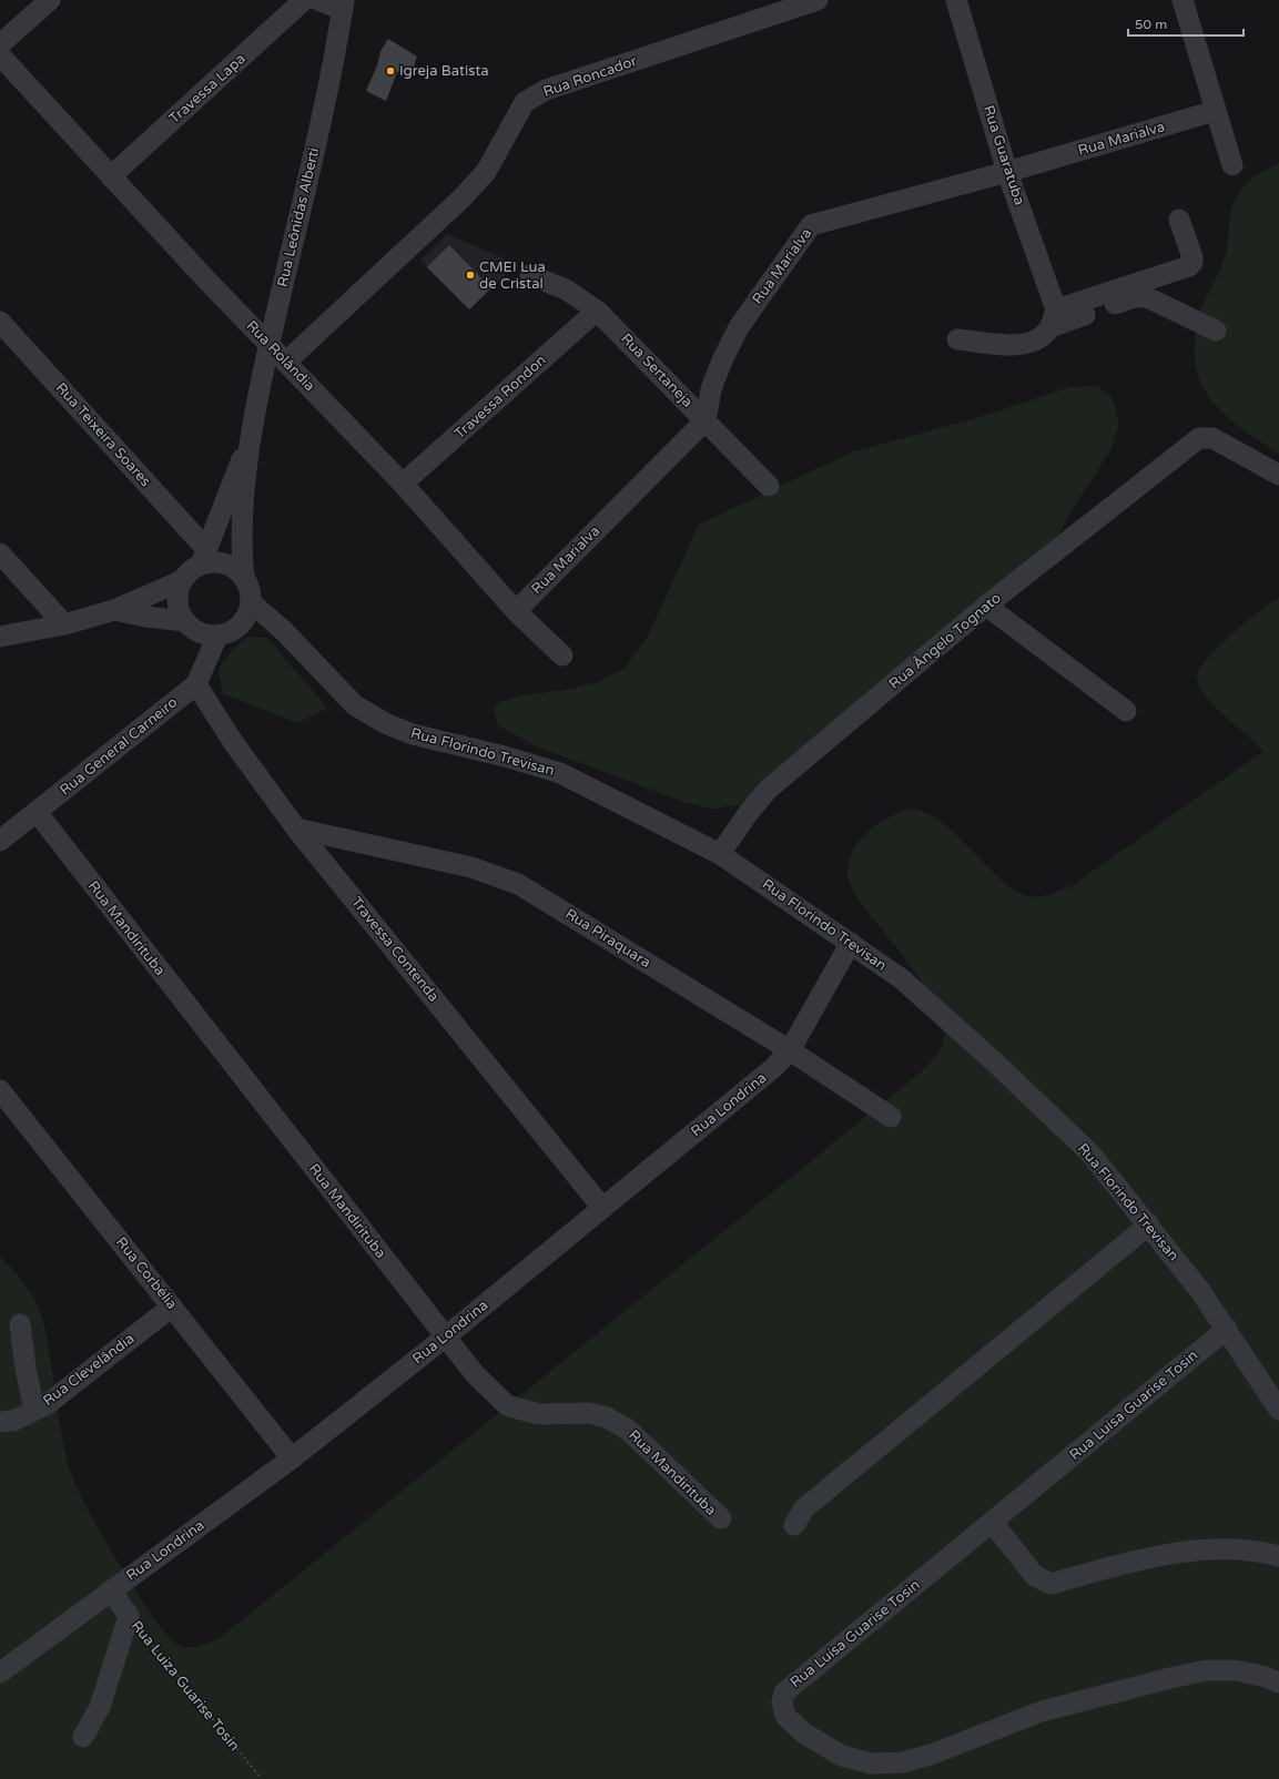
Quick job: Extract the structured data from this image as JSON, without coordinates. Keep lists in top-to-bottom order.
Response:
{
  "streets": {
    "street": [
      "Rua Roncador",
      "Travessa Lapa",
      "Rua Marialva",
      "Rua Guaratuba",
      "Rua Leônidas Alberti",
      "Rua Rolândia",
      "Rua Sertaneja",
      "Travessa Rondon",
      "Rua Teixeira Soares",
      "Rua Ângelo Tognato",
      "Rua General Carneiro",
      "Rua Florindo Trevisan",
      "Rua Mandirituba",
      "Rua Piraquara",
      "Travessa Contenda",
      "Rua Londrina",
      "Rua Corbélia",
      "Rua Clevelândia",
      "Rua Luísa Guarise Tosin",
      "Rua Luiza Guarise Tosin"
    ]
  },
  "crossings": [
    ["Rua Roncador", "Rua Rolândia"],
    ["Travessa Lapa", "Rua Rolândia"],
    ["Rua Marialva", "Rua Guaratuba"],
    ["Rua Marialva", "Rua Rolândia"],
    ["Rua Marialva", "Rua Sertaneja"],
    ["Rua Leônidas Alberti", "Rua Rolândia"],
    ["Rua Leônidas Alberti", "Rua Teixeira Soares"],
    ["Rua Leônidas Alberti", "Rua General Carneiro"],
    ["Rua Leônidas Alberti", "Rua Florindo Trevisan"],
    ["Rua Rolândia", "Travessa Rondon"],
    ["Rua Sertaneja", "Travessa Rondon"],
    ["Rua Teixeira Soares", "Rua General Carneiro"],
    ["Rua Teixeira Soares", "Rua Florindo Trevisan"],
    ["Rua Ângelo Tognato", "Rua Florindo Trevisan"],
    ["Rua General Carneiro", "Rua Florindo Trevisan"],
    ["Rua General Carneiro", "Rua Mandirituba"],
    ["Rua General Carneiro", "Travessa Contenda"],
    ["Rua Florindo Trevisan", "Rua Londrina"],
    ["Rua Florindo Trevisan", "Rua Luísa Guarise Tosin"],
    ["Rua Mandirituba", "Rua Londrina"],
    ["Rua Piraquara", "Travessa Contenda"],
    ["Rua Piraquara", "Rua Londrina"],
    ["Travessa Contenda", "Rua Londrina"],
    ["Rua Londrina", "Rua Corbélia"],
    ["Rua Londrina", "Rua Luiza Guarise Tosin"],
    ["Rua Corbélia", "Rua Clevelândia"]
  ],
  "places": ["Igreja Batista", "CMEI Lua de Cristal"],
  "scale_bar": "50 m"
}
